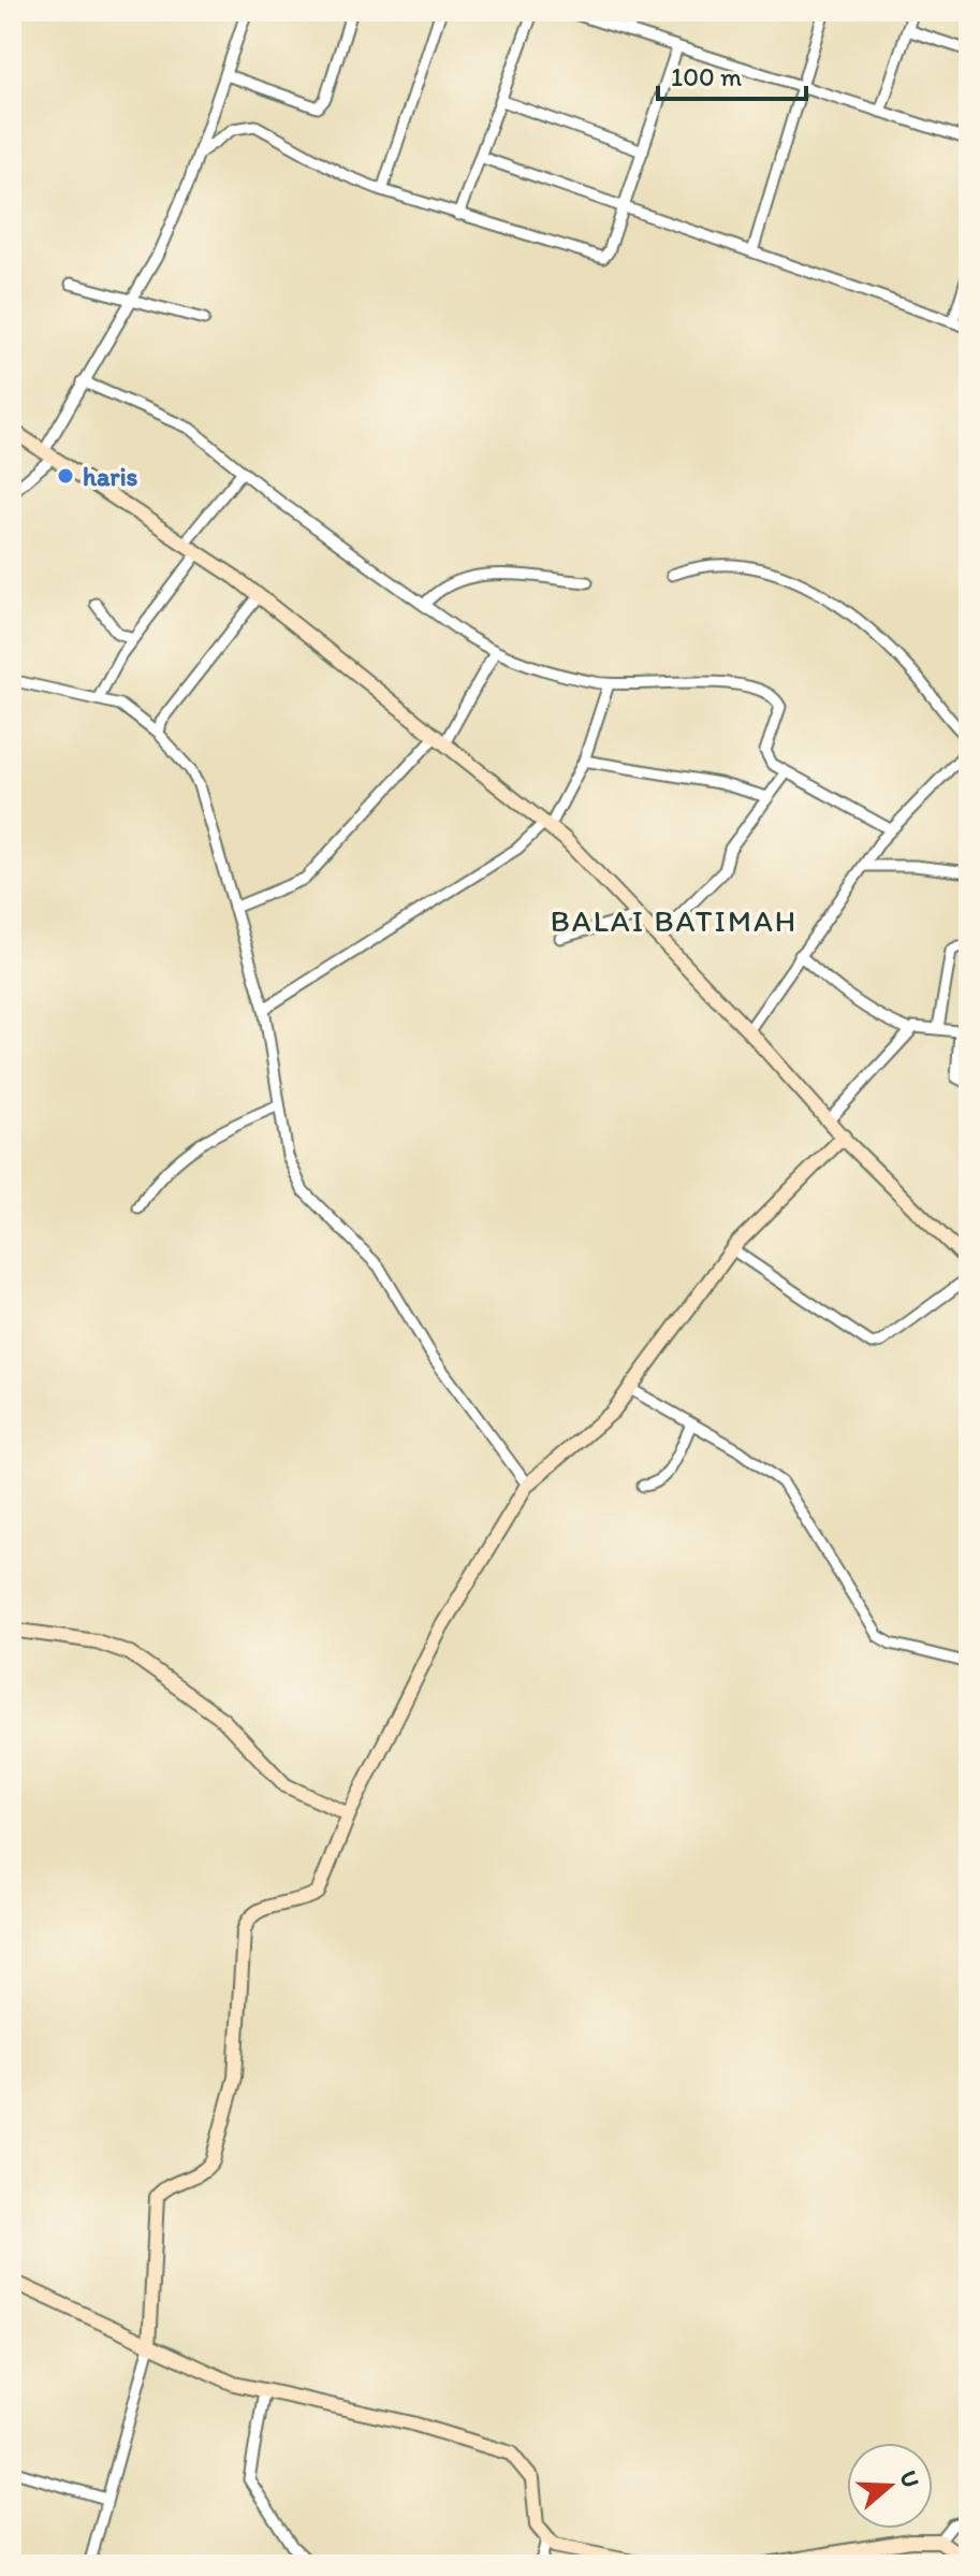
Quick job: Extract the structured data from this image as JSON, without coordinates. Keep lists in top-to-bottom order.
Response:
{
  "districts": ["BALAI BATIMAH"],
  "places": ["haris"],
  "scale_bar": "100 m",
  "north": "right"
}
